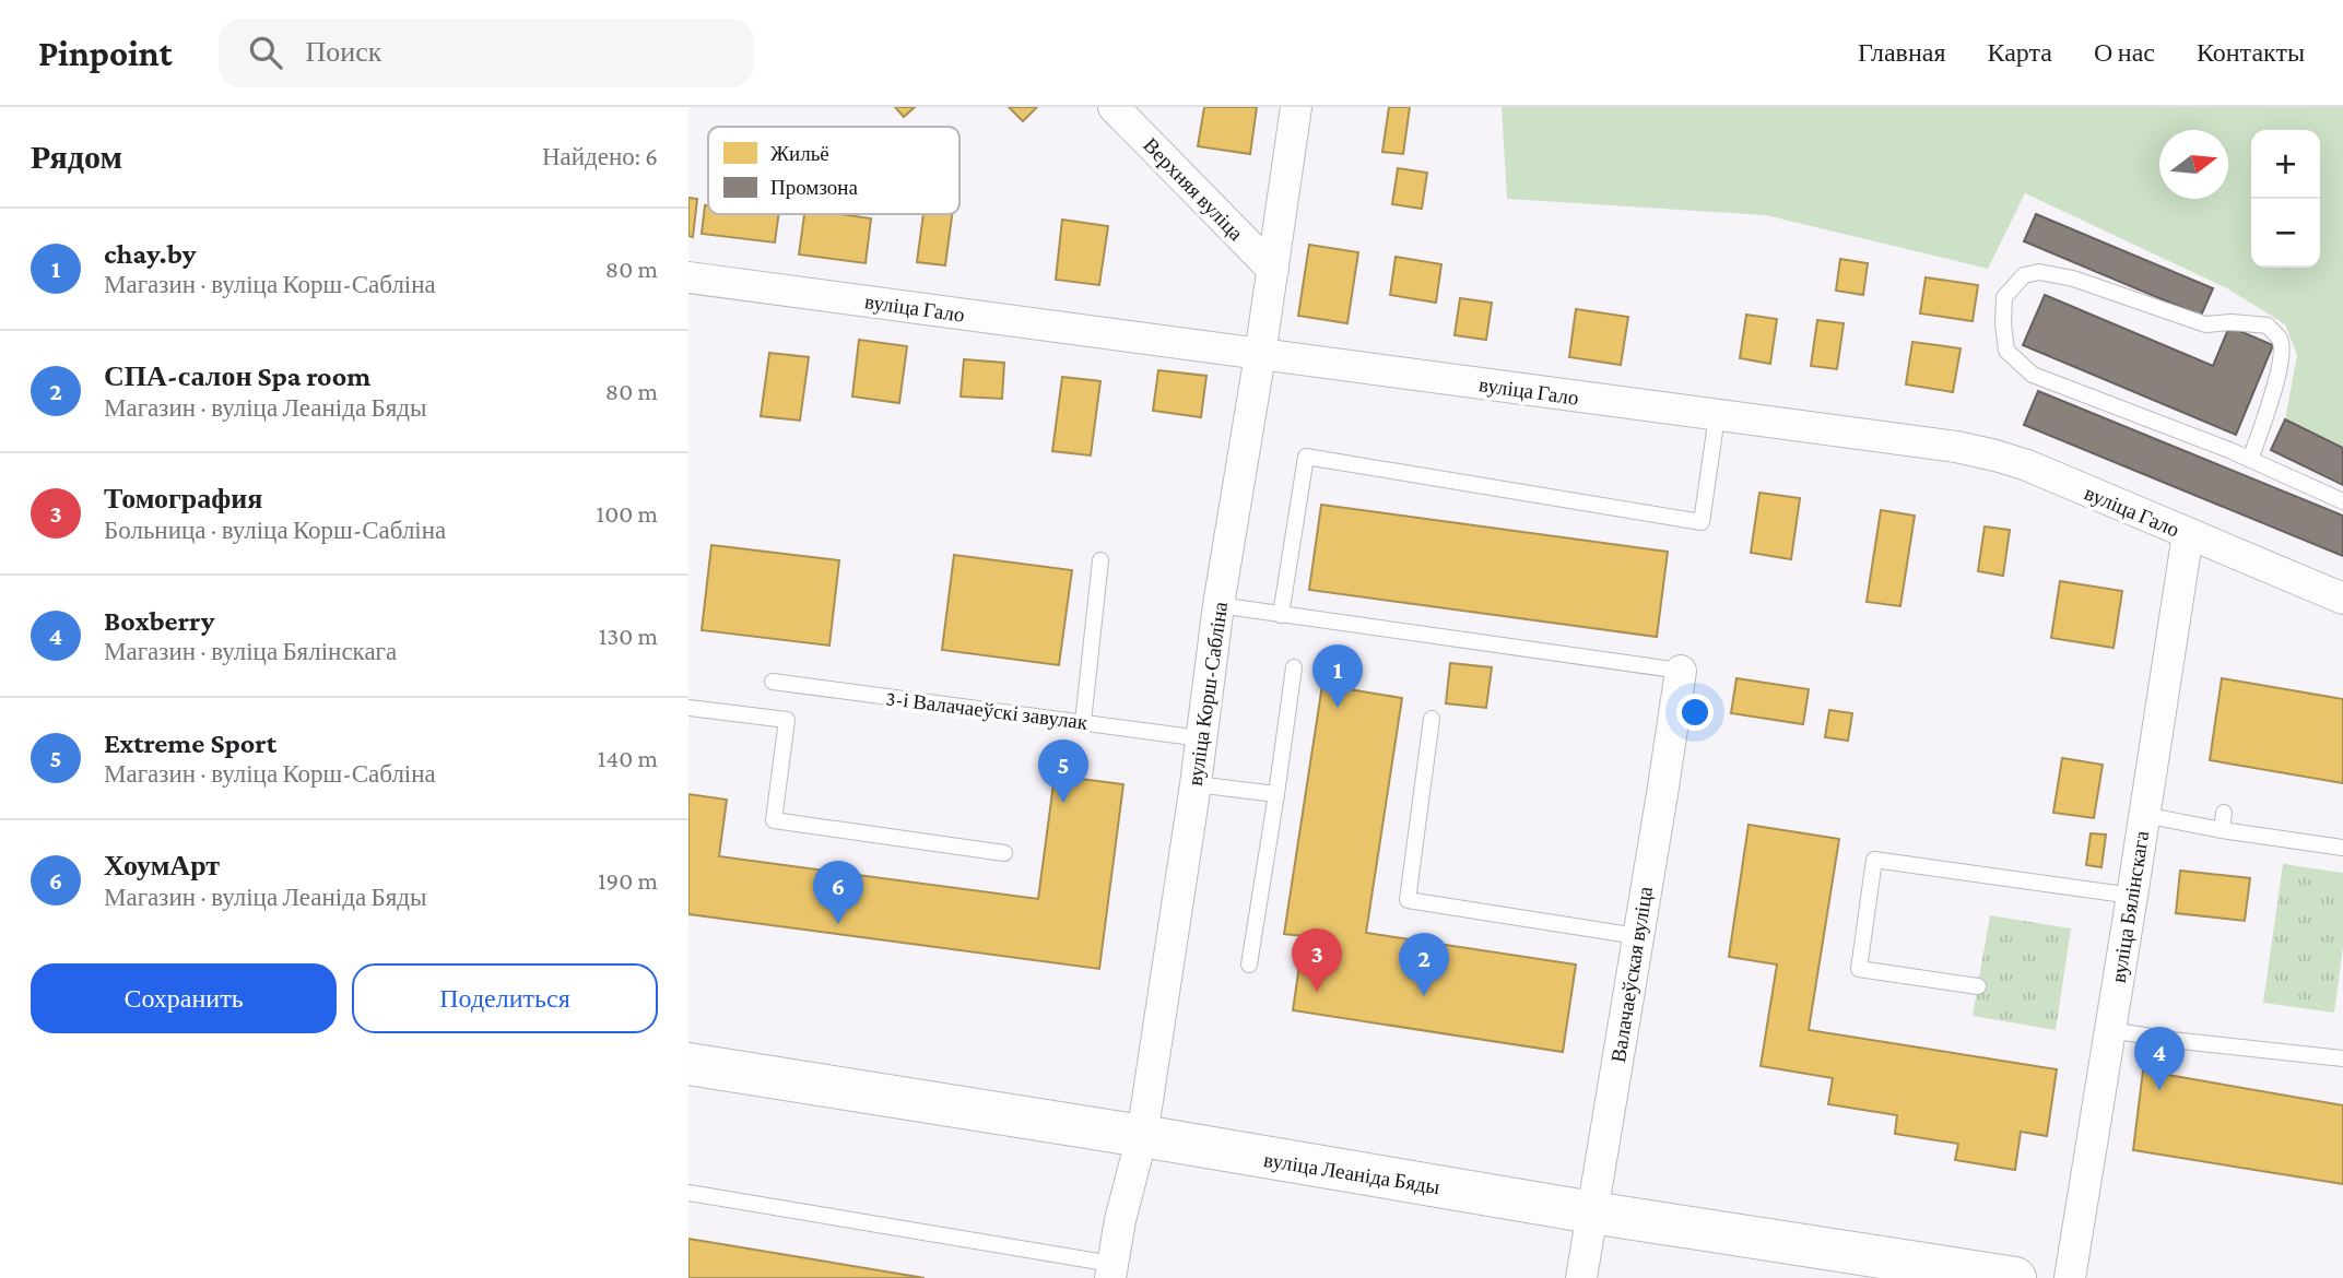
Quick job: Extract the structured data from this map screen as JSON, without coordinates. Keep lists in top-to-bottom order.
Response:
{
  "streets": {
    "main road": ["вуліца Леаніда Бяды"],
    "street": [
      "Верхняя вуліца",
      "вуліца Гало",
      "вуліца Корш-Сабліна",
      "вуліца Бялінскага",
      "Валачаеўская вуліца"
    ],
    "lane": ["3-і Валачаеўскі завулак"]
  },
  "crossings": [
    ["Верхняя вуліца", "вуліца Корш-Сабліна"],
    ["вуліца Гало", "вуліца Корш-Сабліна"],
    ["вуліца Гало", "вуліца Бялінскага"],
    ["вуліца Корш-Сабліна", "3-і Валачаеўскі завулак"],
    ["вуліца Корш-Сабліна", "вуліца Леаніда Бяды"],
    ["Валачаеўская вуліца", "вуліца Леаніда Бяды"]
  ],
  "legend": ["Жильё", "Промзона"],
  "north": "right",
  "page": {
    "header": "Pinpoint",
    "search": "Поиск",
    "nav": [
      "Главная",
      "Карта",
      "О нас",
      "Контакты"
    ],
    "heading": ["Рядом", "Найдено: 6"],
    "map_buttons": ["+", "−"],
    "list": [
      {
        "mark": "1",
        "name": "chay.by",
        "note": "Магазин · вуліца Корш-Сабліна",
        "value": "80 m"
      },
      {
        "mark": "2",
        "name": "СПА-салон Spa room",
        "note": "Магазин · вуліца Леаніда Бяды",
        "value": "80 m"
      },
      {
        "mark": "3",
        "name": "Томография",
        "note": "Больница · вуліца Корш-Сабліна",
        "value": "100 m"
      },
      {
        "mark": "4",
        "name": "Boxberry",
        "note": "Магазин · вуліца Бялінскага",
        "value": "130 m"
      },
      {
        "mark": "5",
        "name": "Extreme Sport",
        "note": "Магазин · вуліца Корш-Сабліна",
        "value": "140 m"
      },
      {
        "mark": "6",
        "name": "ХоумАрт",
        "note": "Магазин · вуліца Леаніда Бяды",
        "value": "190 m"
      }
    ],
    "pins": [
      "1",
      "5",
      "6",
      "3",
      "2",
      "4"
    ],
    "buttons": ["Сохранить", "Поделиться"]
  }
}
